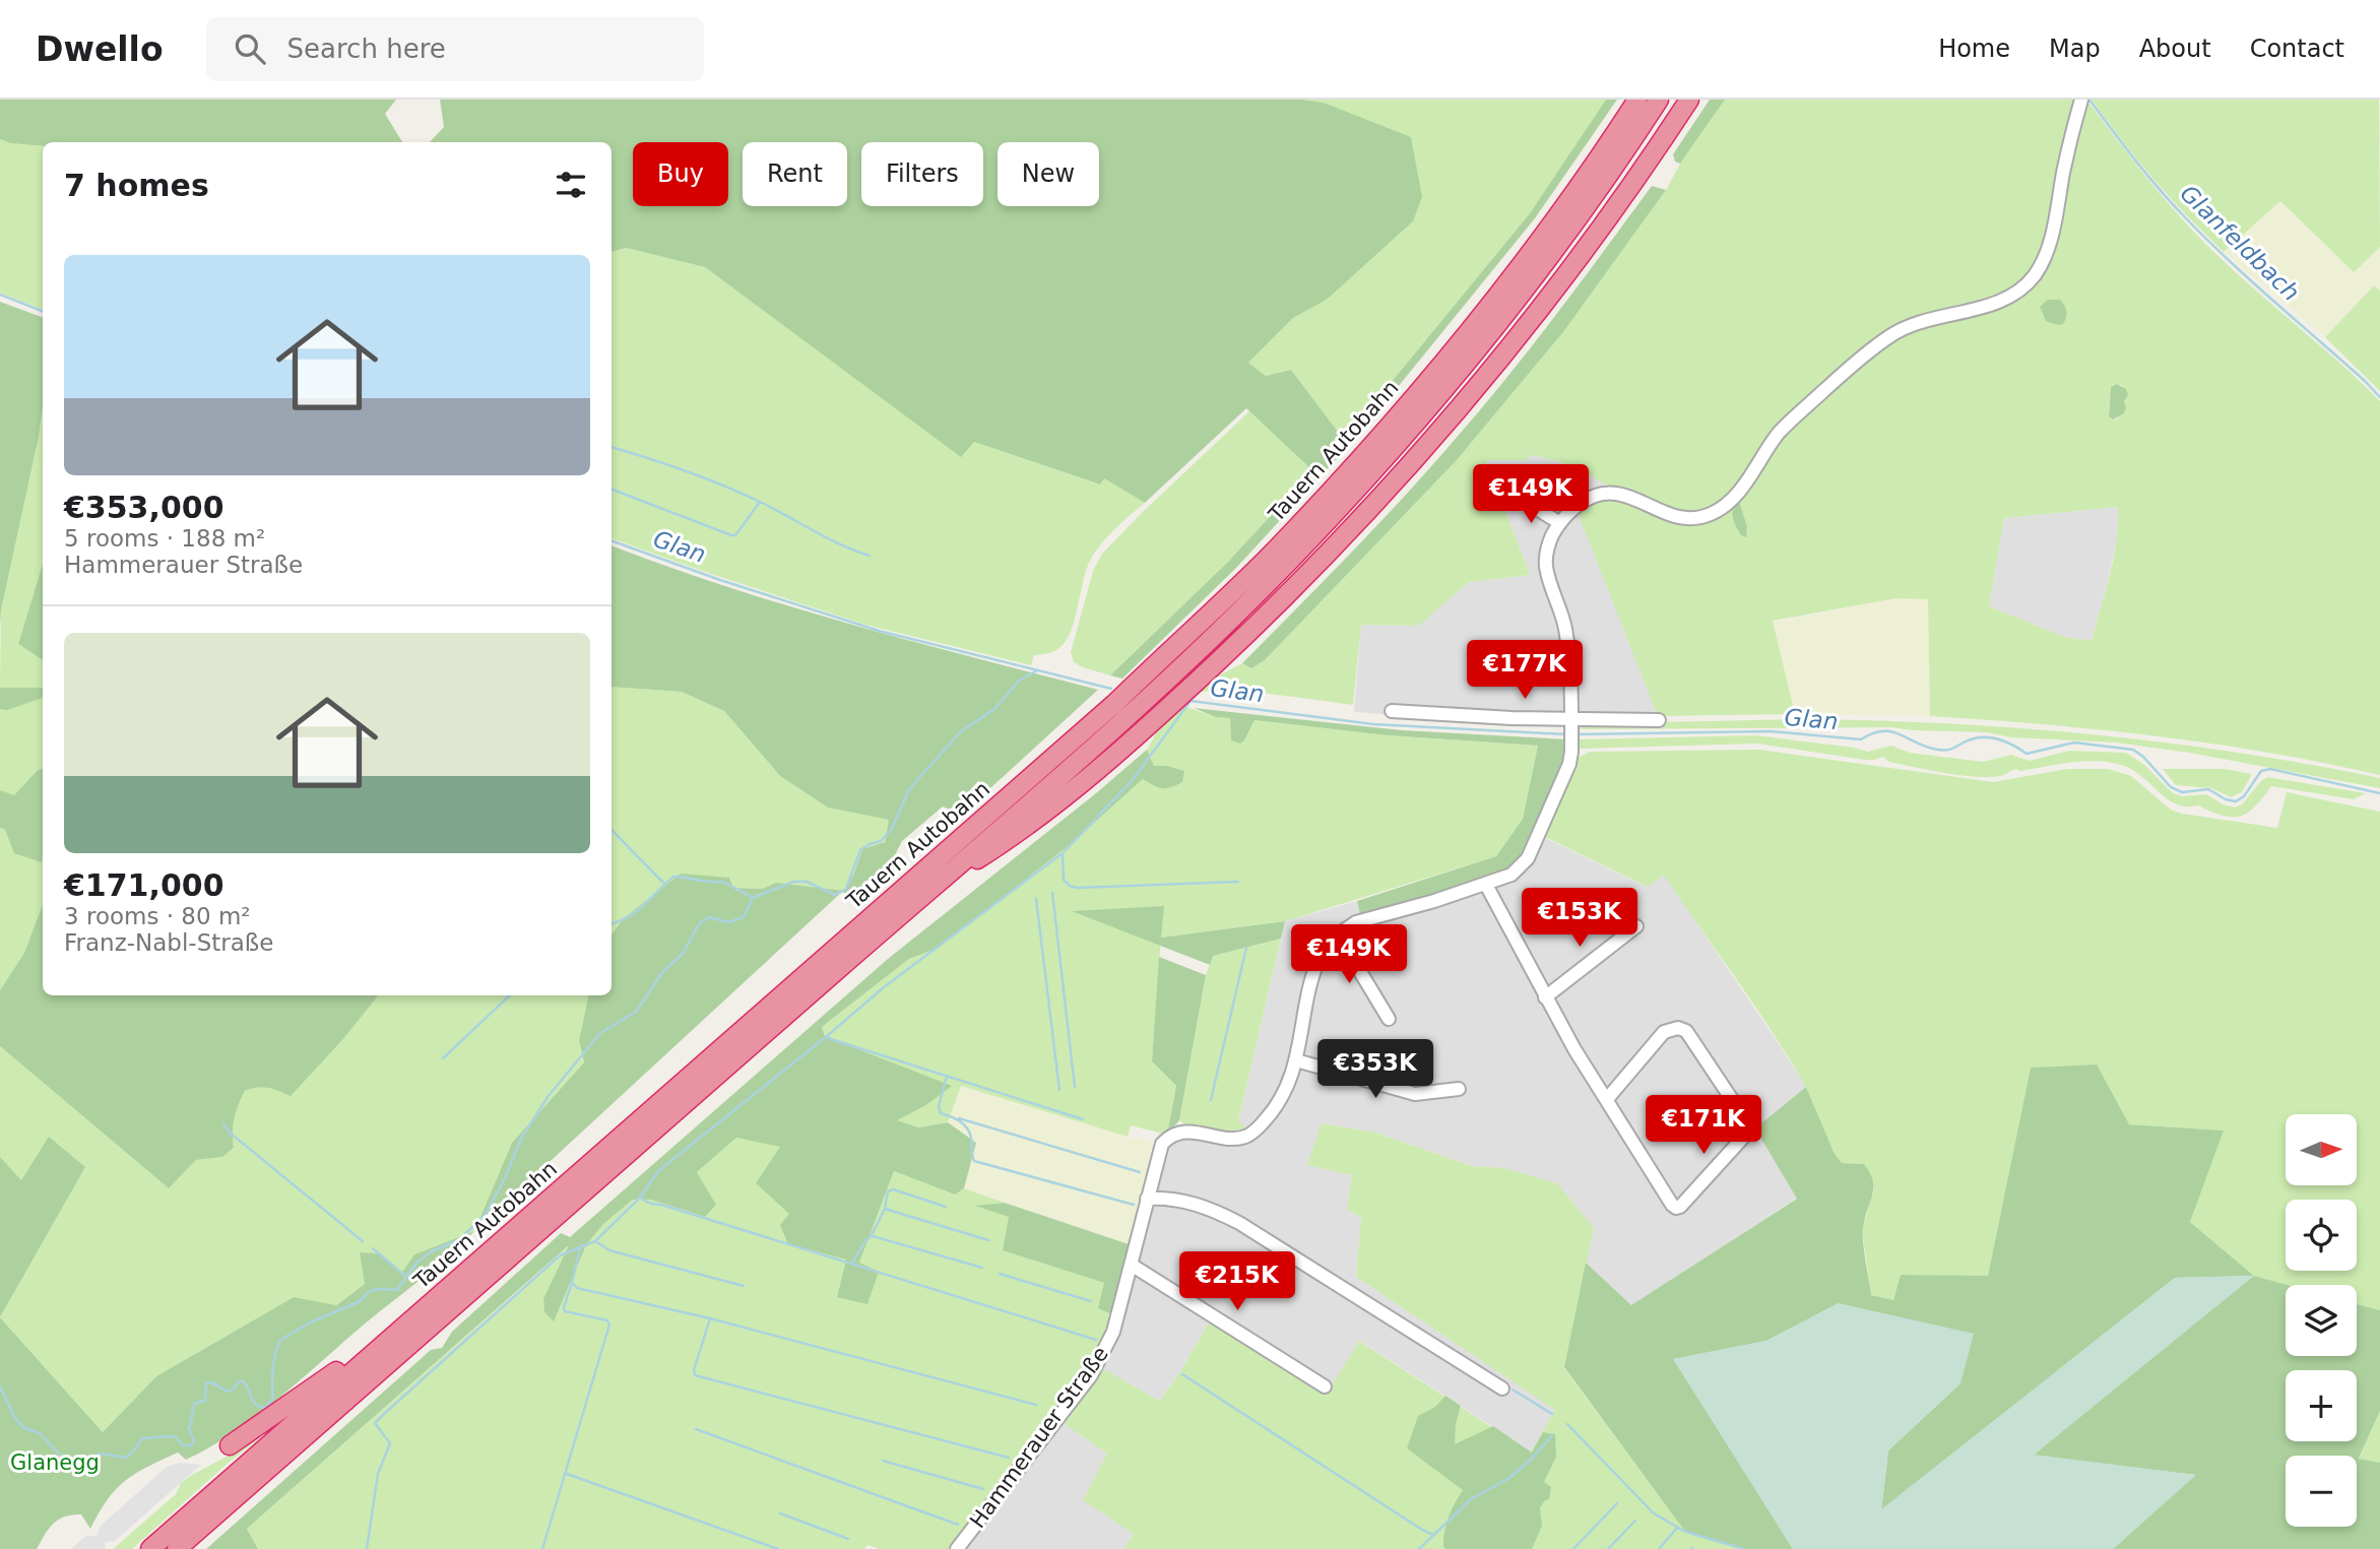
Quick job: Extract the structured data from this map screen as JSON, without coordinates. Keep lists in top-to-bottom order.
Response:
{
  "streets": {
    "highway": ["Tauern Autobahn"],
    "street": ["Hammerauer Straße"]
  },
  "water": ["Glanfeldbach", "Glan"],
  "parks": ["Glanegg"],
  "north": "right",
  "page": {
    "header": "Dwello",
    "search": "Search here",
    "nav": [
      "Home",
      "Map",
      "About",
      "Contact"
    ],
    "chip": [
      "Buy",
      "Rent",
      "Filters",
      "New"
    ],
    "heading": "7 homes",
    "list": [
      {
        "name": "€353,000",
        "note": "5 rooms · 188 m² · Hammerauer Straße"
      },
      {
        "name": "€171,000",
        "note": "3 rooms · 80 m² · Franz-Nabl-Straße"
      }
    ],
    "price": [
      "€149K",
      "€177K",
      "€153K",
      "€149K",
      "€353K",
      "€171K",
      "€215K"
    ],
    "map_buttons": ["+", "−"]
  }
}
